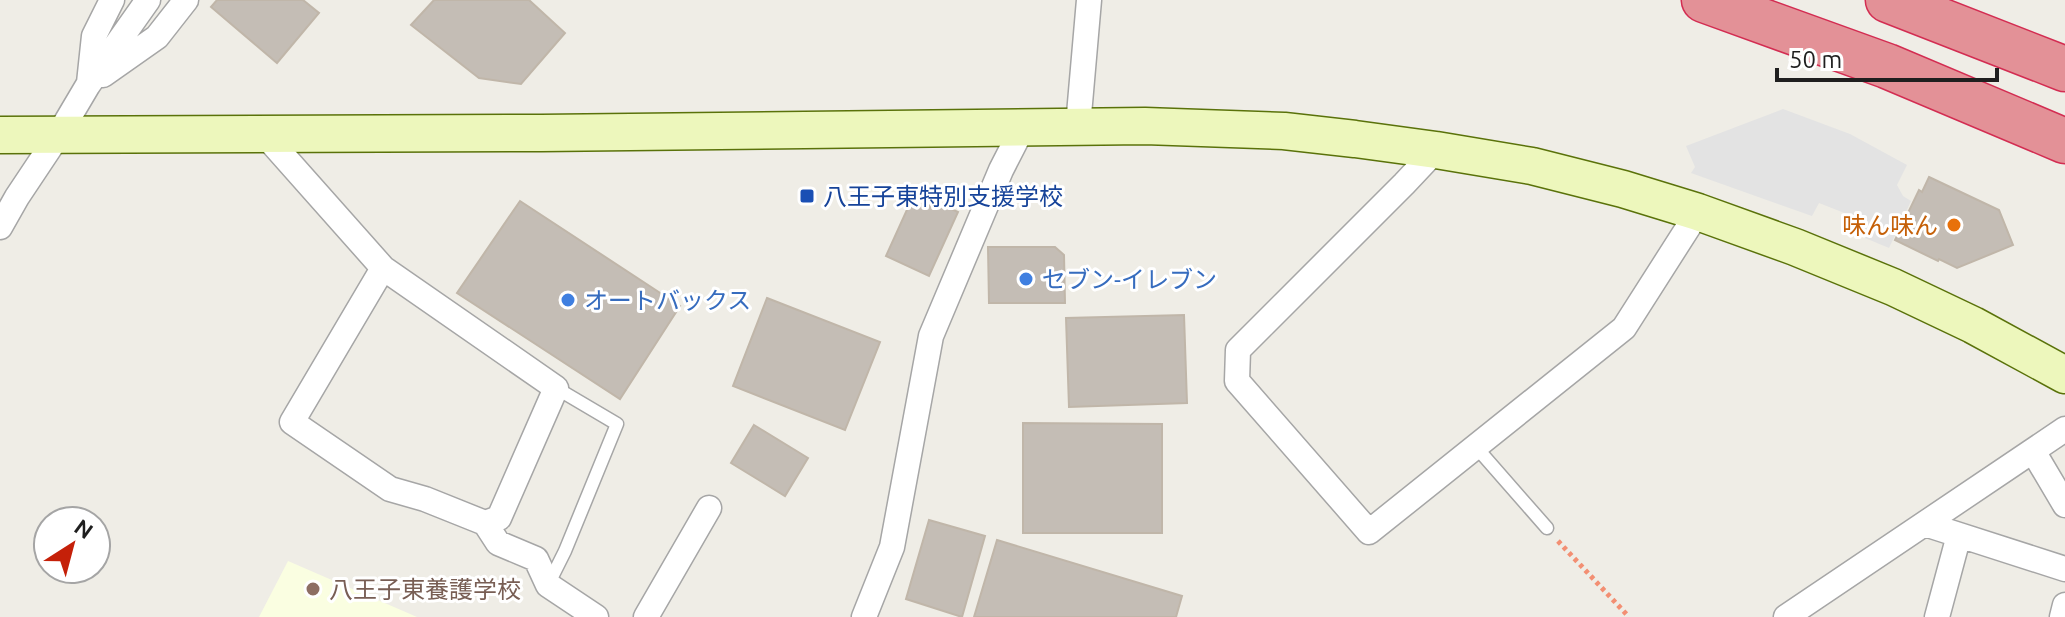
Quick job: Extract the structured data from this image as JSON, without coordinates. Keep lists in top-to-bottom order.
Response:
{
  "places": {
    "transit": ["八王子東特別支援学校"],
    "other": [
      "味ん味ん",
      "セブン-イレブン",
      "オートバックス",
      "八王子東養護学校"
    ]
  },
  "scale_bar": "50 m",
  "north": "top right"
}
